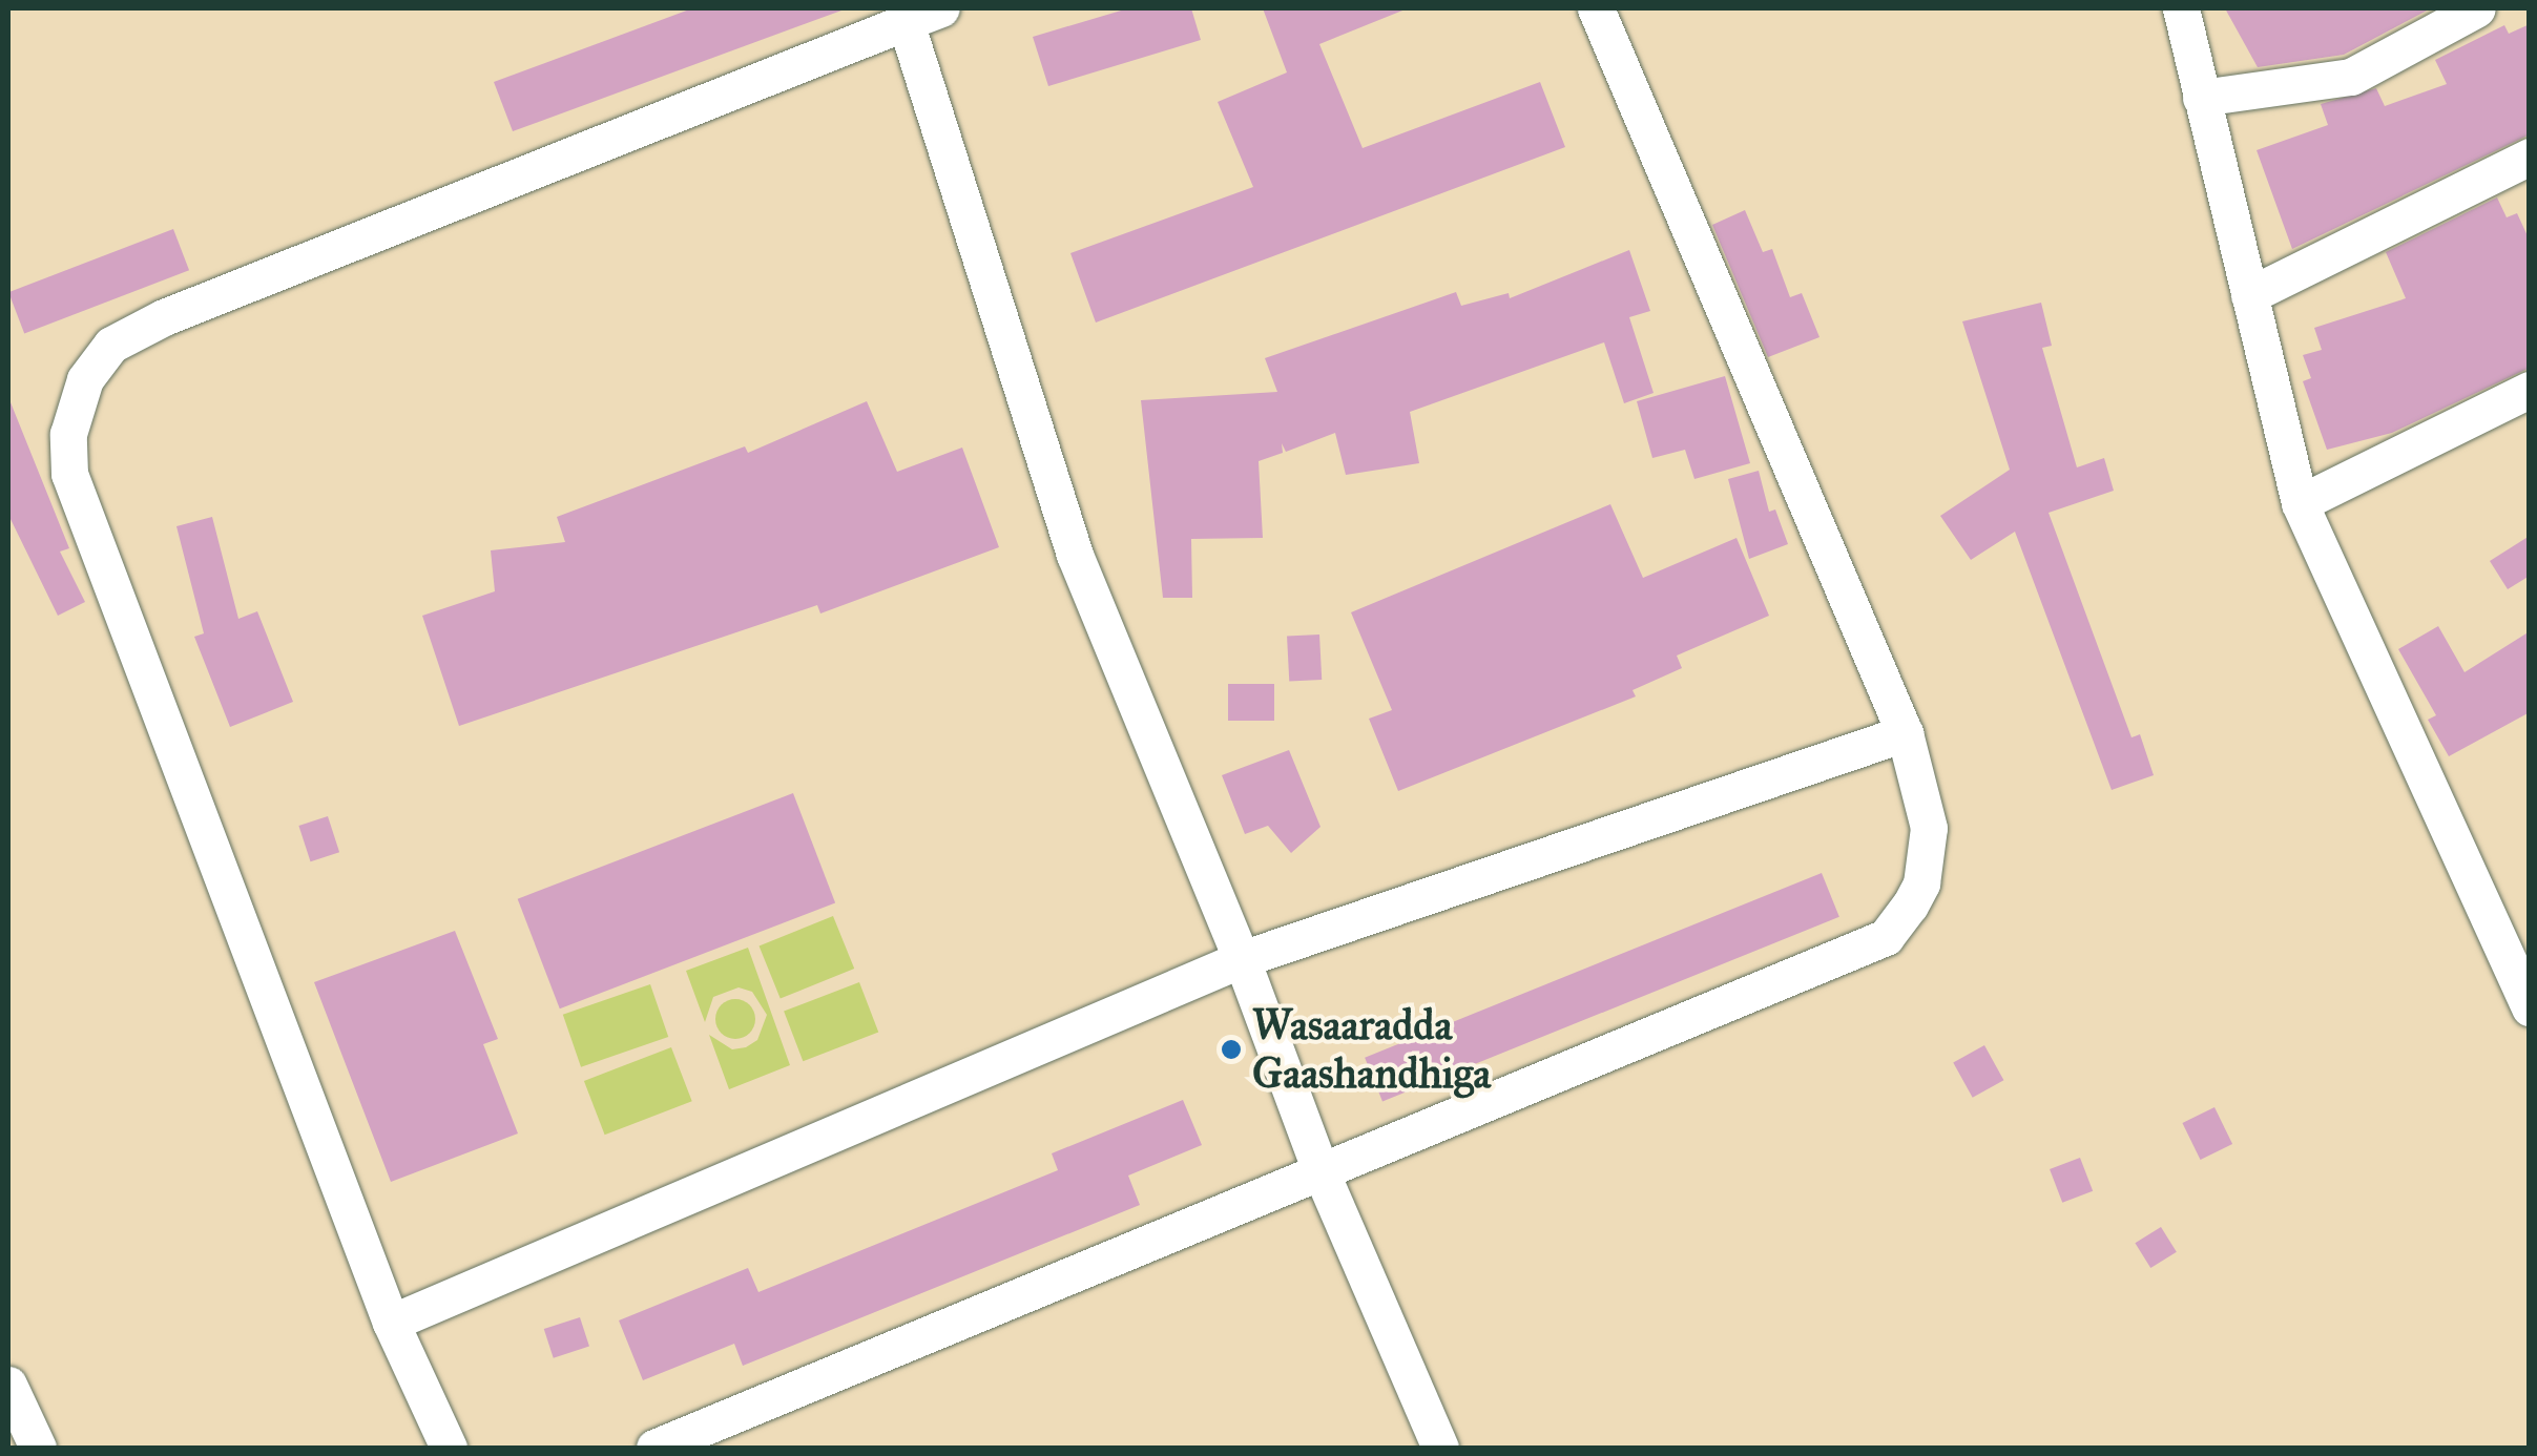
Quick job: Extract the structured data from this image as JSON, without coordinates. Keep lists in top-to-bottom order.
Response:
{
  "places": ["Wasaaradda Gaashandhiga"]
}
